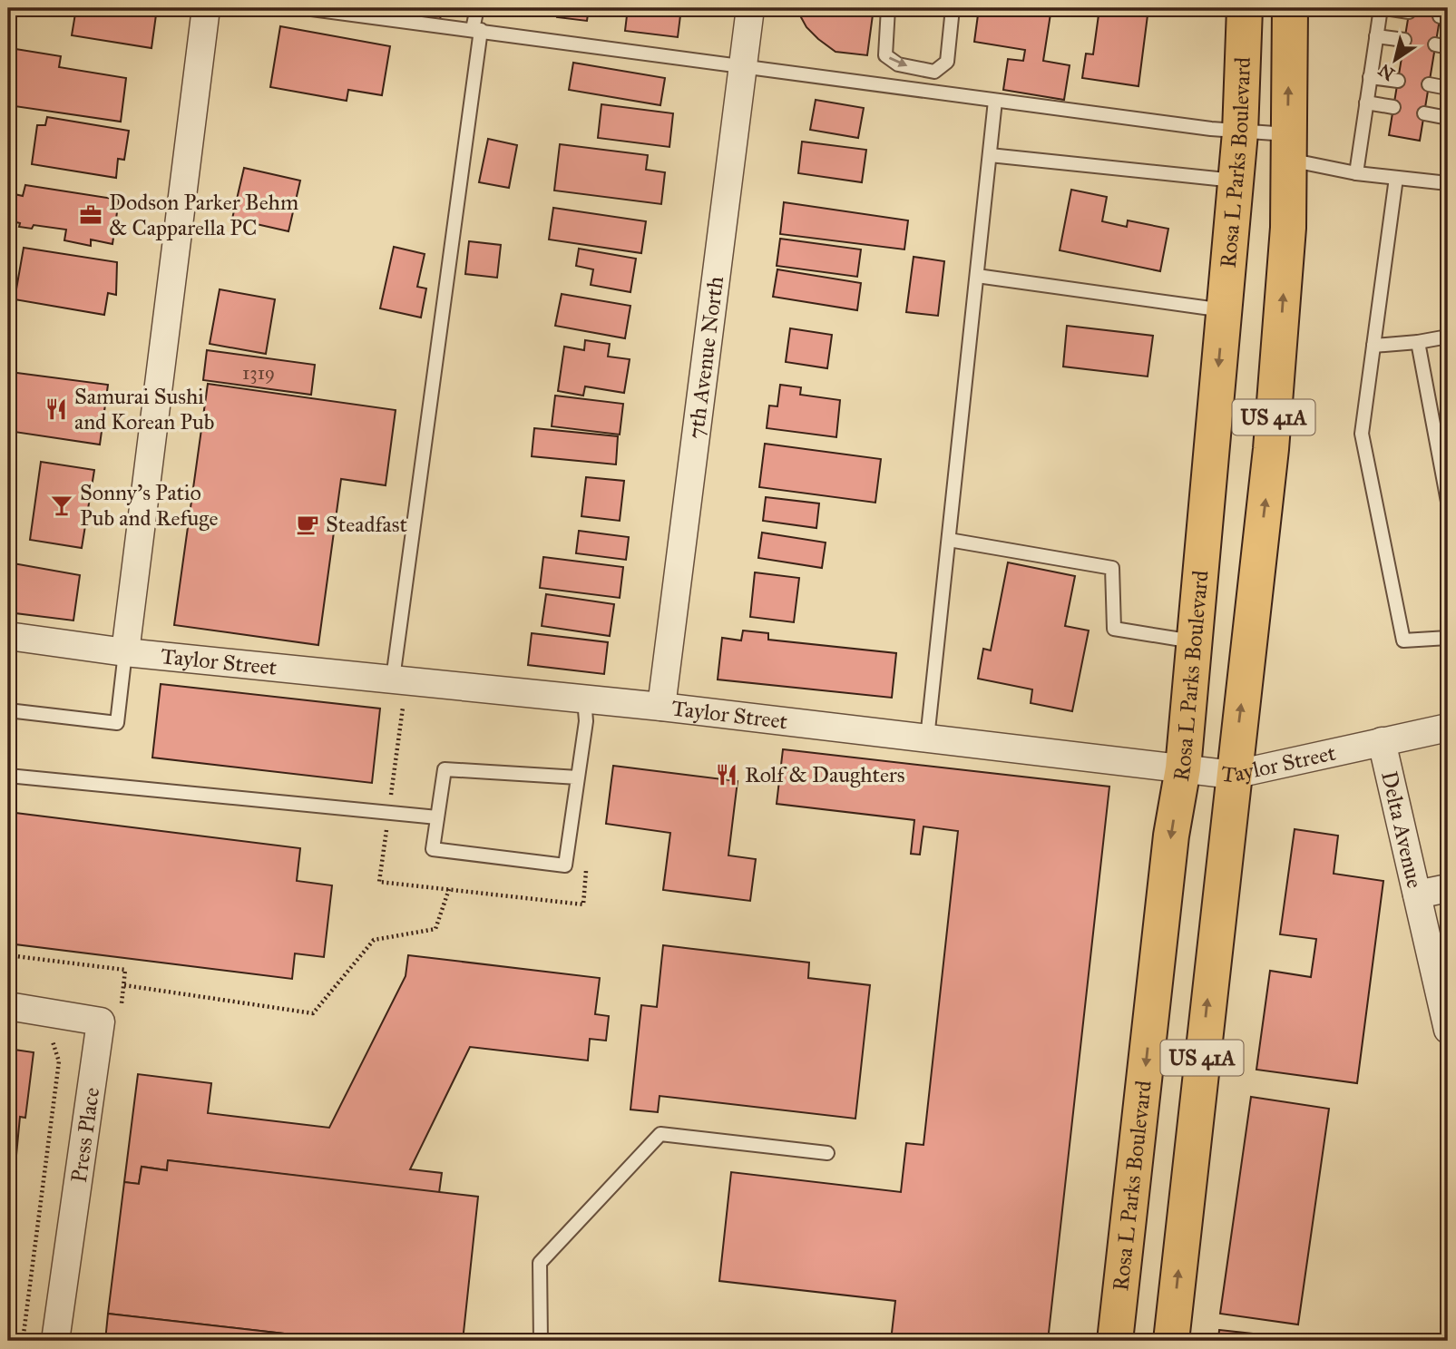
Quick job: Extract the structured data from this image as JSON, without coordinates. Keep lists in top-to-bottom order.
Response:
{
  "streets": {
    "main road": ["Rosa L Parks Boulevard", "US 41A"],
    "street": [
      "7th Avenue North",
      "Taylor Street",
      "Delta Avenue",
      "Press Place"
    ]
  },
  "crossings": [
    ["Rosa L Parks Boulevard", "Taylor Street"],
    ["7th Avenue North", "Taylor Street"],
    ["US 41A", "Taylor Street"],
    ["Taylor Street", "Delta Avenue"]
  ],
  "places": {
    "office": ["Dodson Parker Behm & Capparella PC"],
    "restaurant": ["Samurai Sushi and Korean Pub", "Rolf & Daughters"],
    "bar": ["Sonny's Patio Pub and Refuge"],
    "cafe": ["Steadfast"]
  },
  "house_numbers": ["1319"],
  "north": "bottom left"
}
